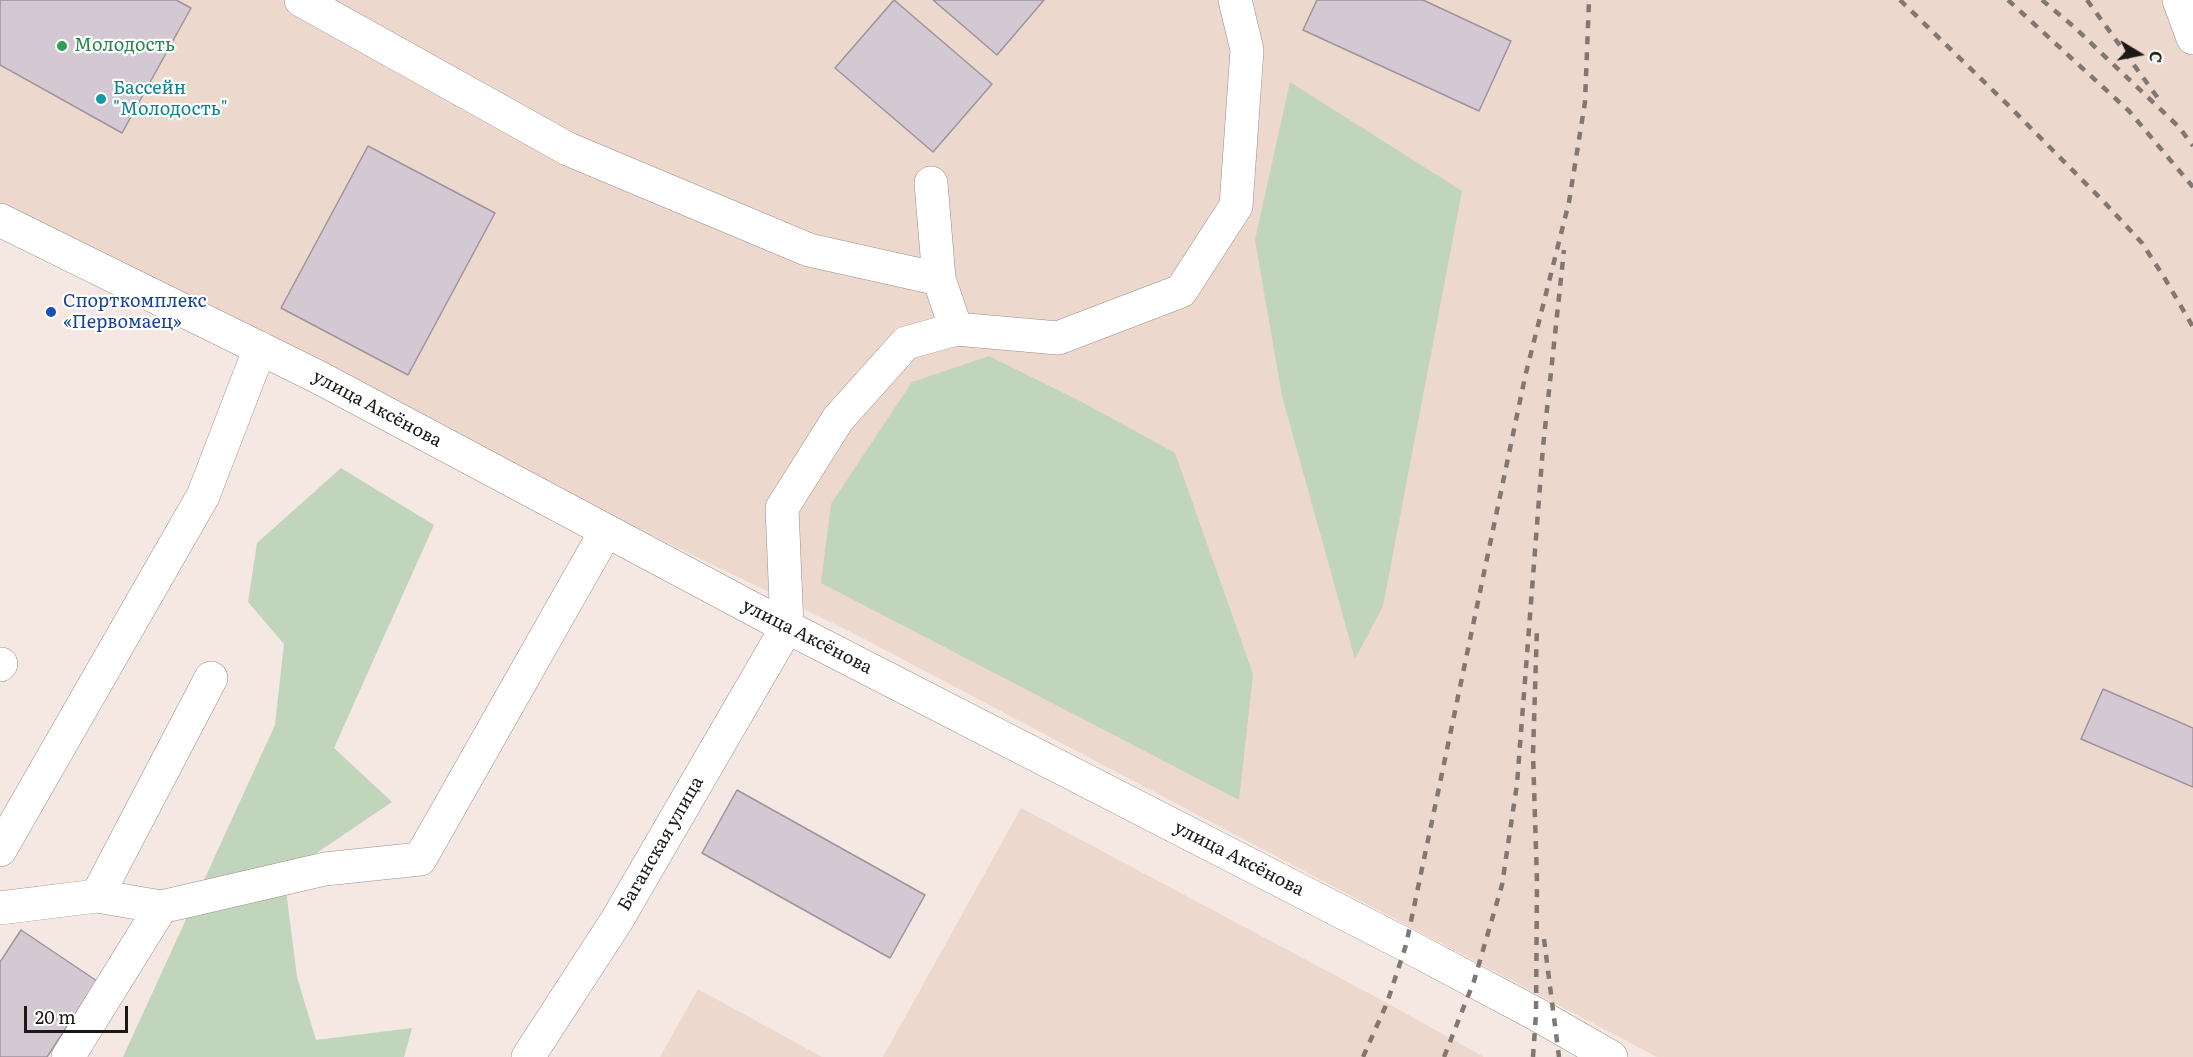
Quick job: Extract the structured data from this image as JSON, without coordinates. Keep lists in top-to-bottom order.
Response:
{
  "streets": {
    "street": ["улица Аксёнова", "Баганская улица"]
  },
  "crossings": [
    ["улица Аксёнова", "Баганская улица"]
  ],
  "places": ["Молодость", "Бассейн \"Молодость\"", "Спорткомплекс «Первомаец»"],
  "scale_bar": "20 m",
  "north": "right"
}
